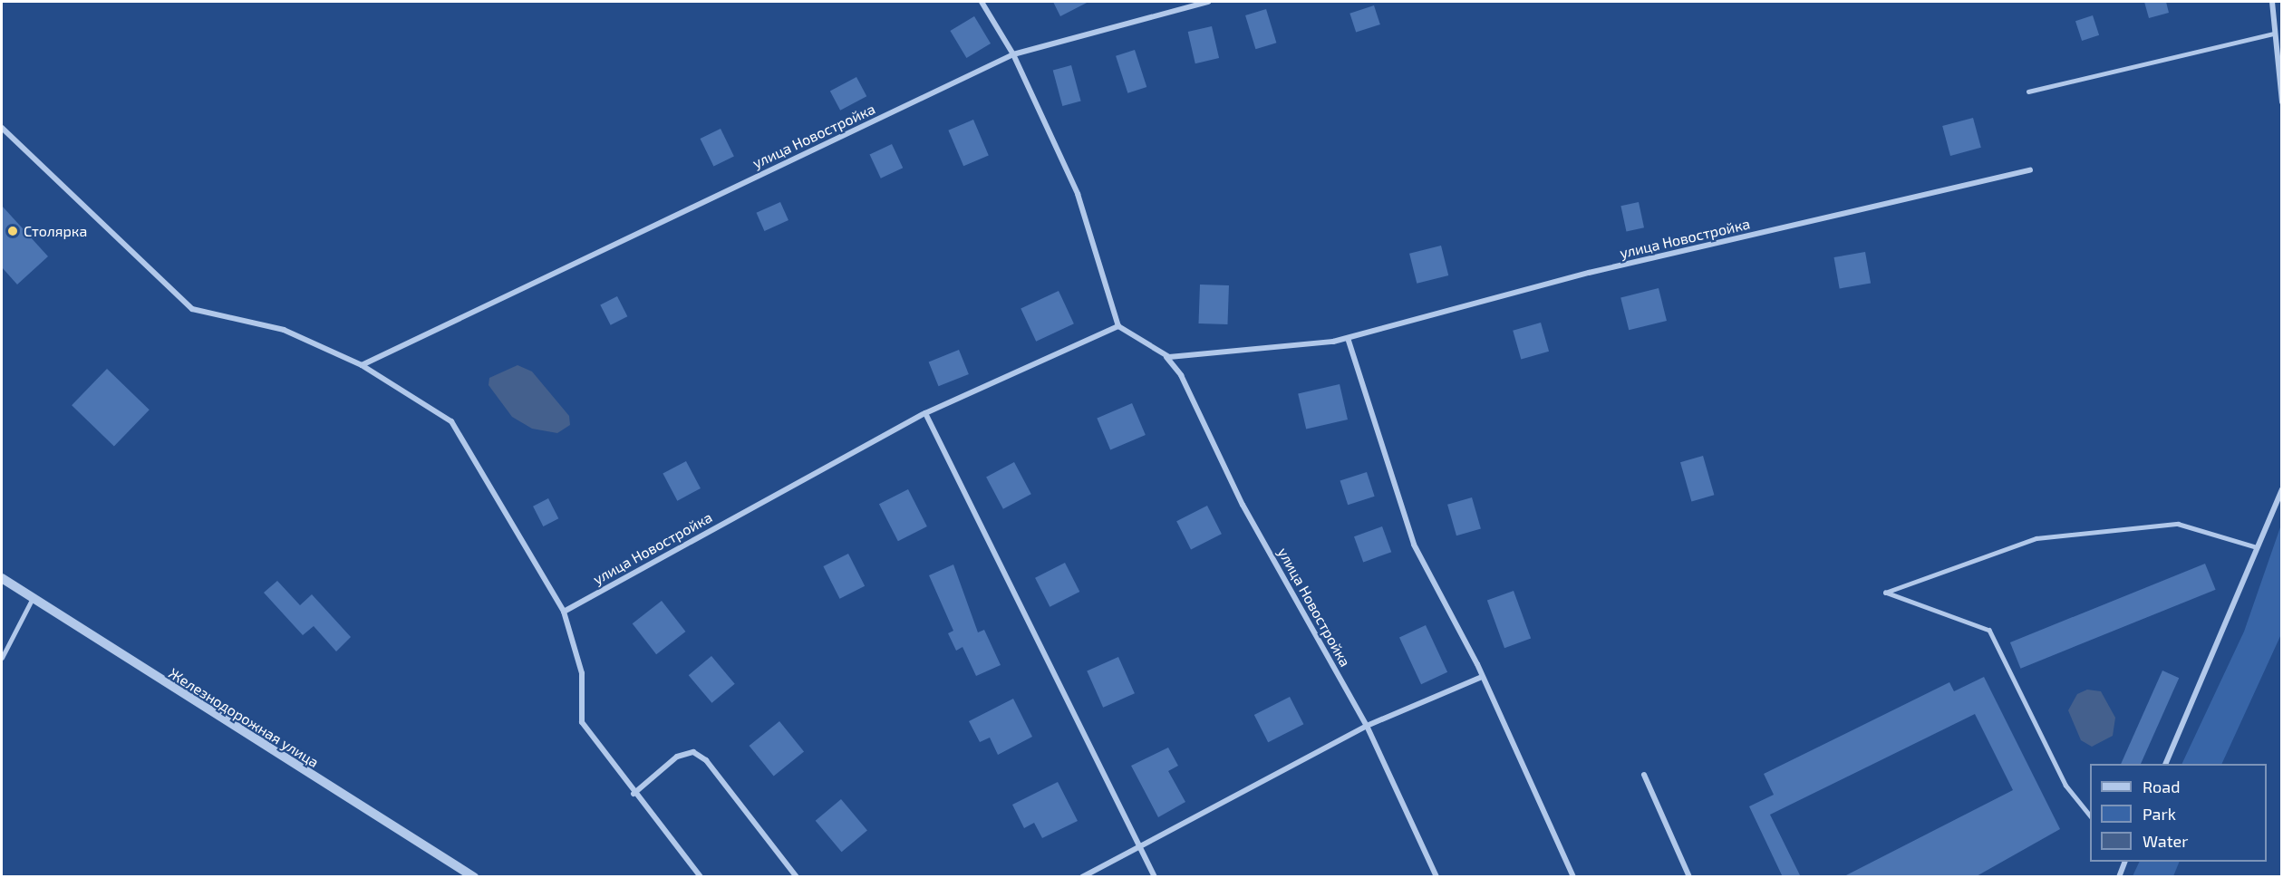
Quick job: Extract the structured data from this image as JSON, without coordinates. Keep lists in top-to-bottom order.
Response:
{
  "streets": {
    "street": ["улица Новостройка", "Железнодорожная улица"]
  },
  "places": ["Столярка"],
  "legend": ["Road", "Park", "Water"]
}
